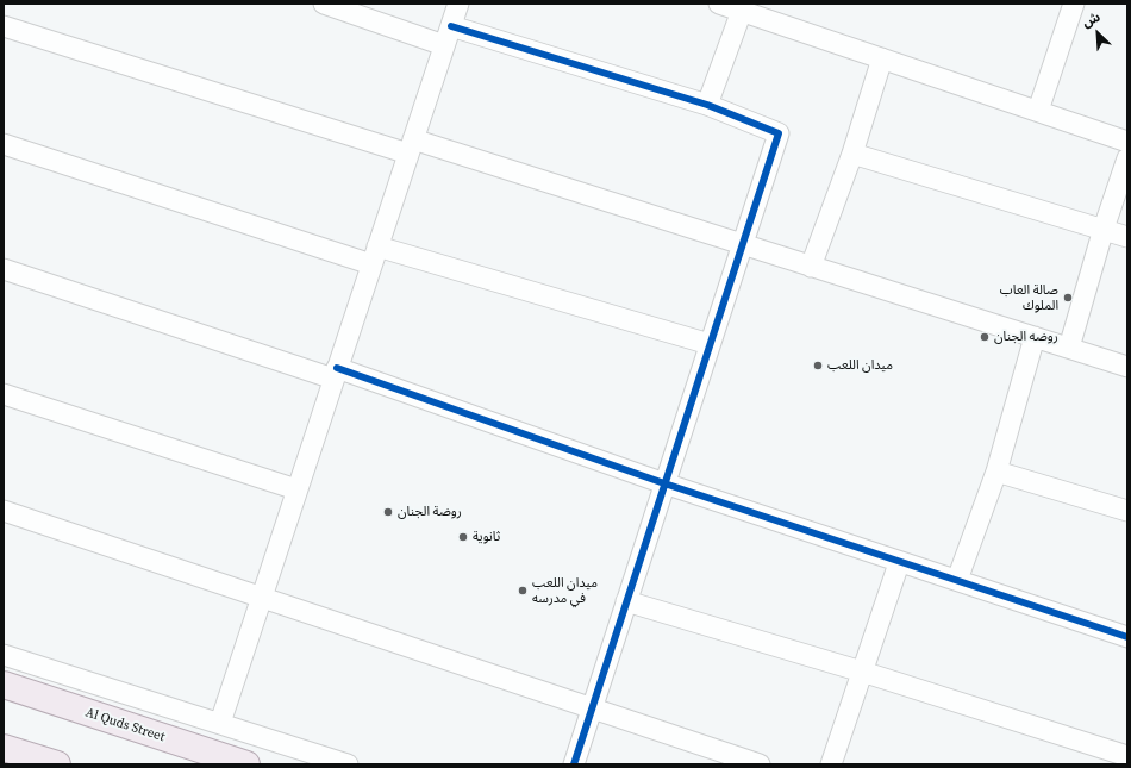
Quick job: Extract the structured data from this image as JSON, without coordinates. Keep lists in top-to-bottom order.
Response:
{
  "streets": {
    "main road": ["Al Quds Street"]
  },
  "places": [
    "صالة العاب الملوك",
    "روضه الجنان",
    "ميدان اللعب",
    "روضة الجنان",
    "ثانوية",
    "ميدان اللعب في مدرسه"
  ],
  "north": "top left"
}
